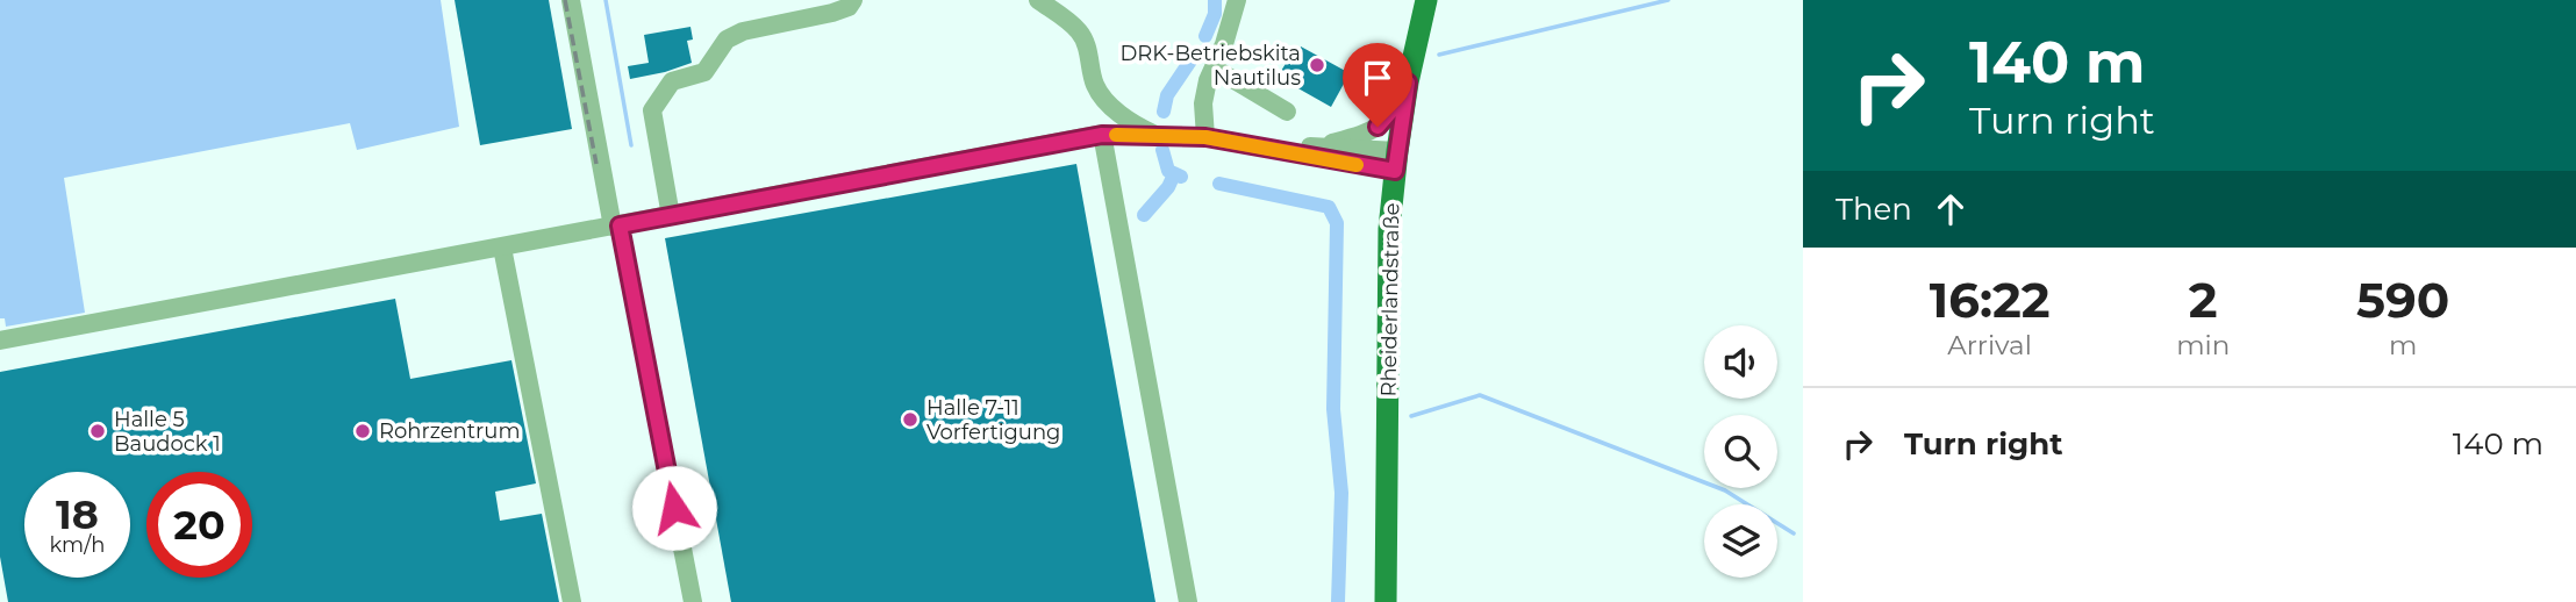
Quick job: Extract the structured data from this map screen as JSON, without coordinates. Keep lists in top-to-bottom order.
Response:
{
  "streets": {
    "main road": ["Rheiderlandstraße"]
  },
  "places": [
    "DRK-Betriebskita Nautilus",
    "Halle 7-11 Vorfertigung",
    "Halle 5 Baudock 1",
    "Rohrzentrum"
  ],
  "page": {
    "turn": ["140 m", "Turn right"],
    "then": "Then",
    "eta": [
      "16:22",
      "Arrival",
      "2",
      "min",
      "590",
      "m"
    ],
    "list": [
      {
        "name": "Turn right",
        "value": "140 m"
      }
    ],
    "speed": "18 km/h",
    "limit": "20"
  }
}
